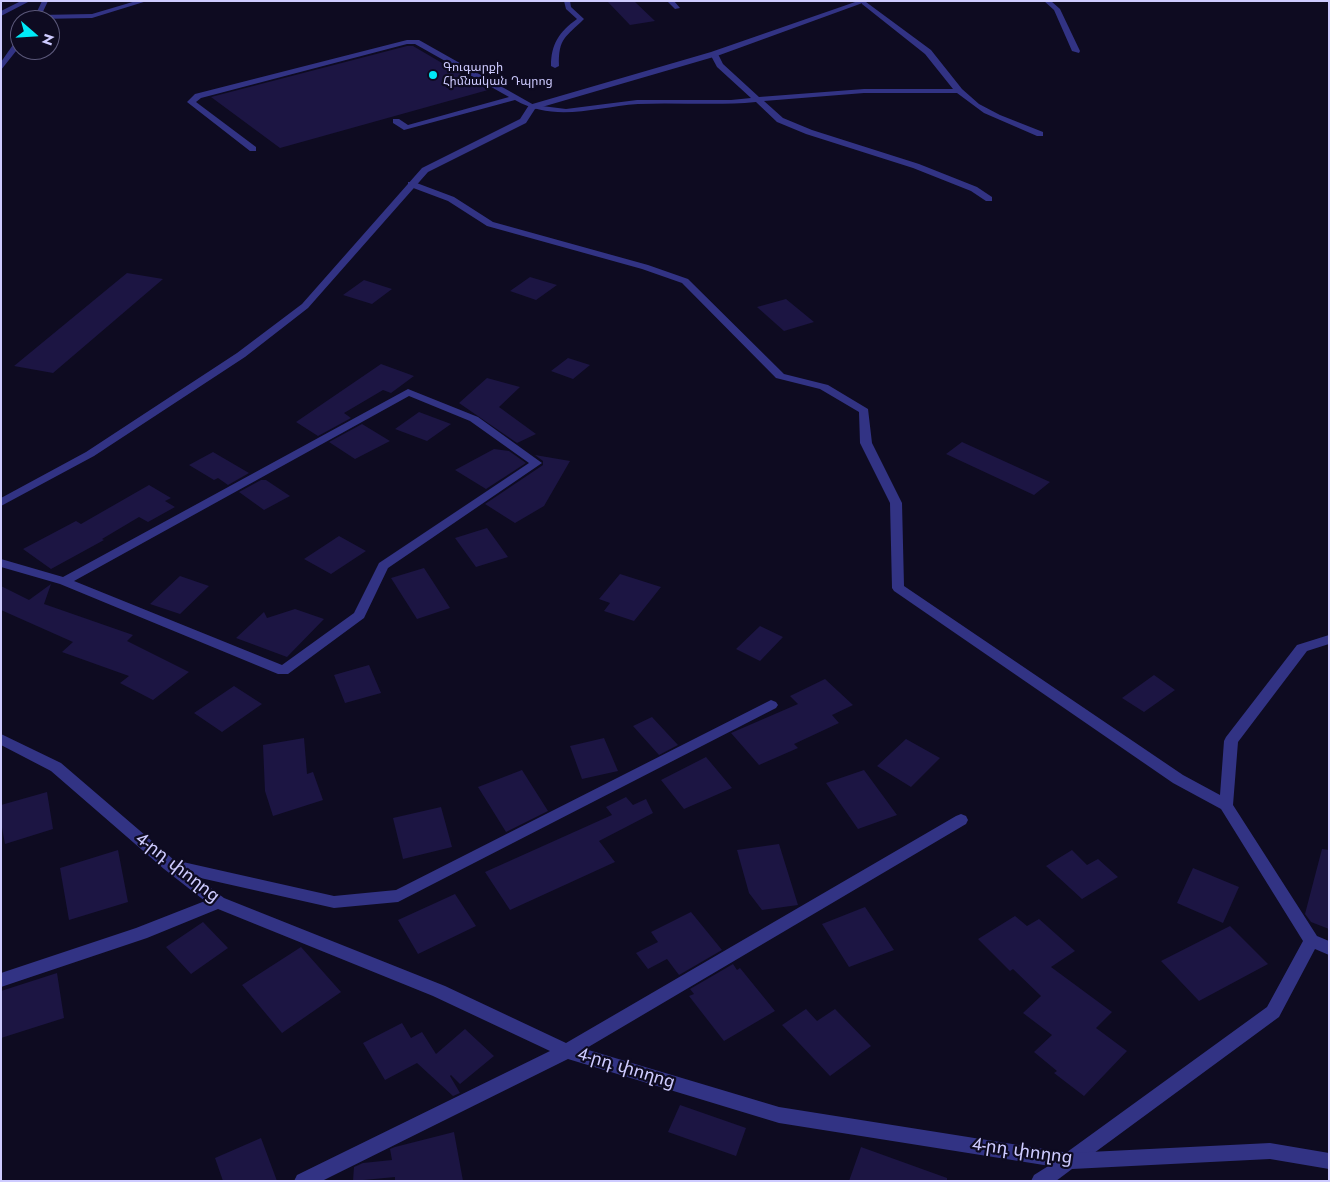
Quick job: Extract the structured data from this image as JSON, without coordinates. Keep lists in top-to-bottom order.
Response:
{
  "streets": {
    "street": ["4-րդ փողոց"]
  },
  "places": ["Գուգարքի Հիմնական Դպրոց"],
  "north": "right"
}
